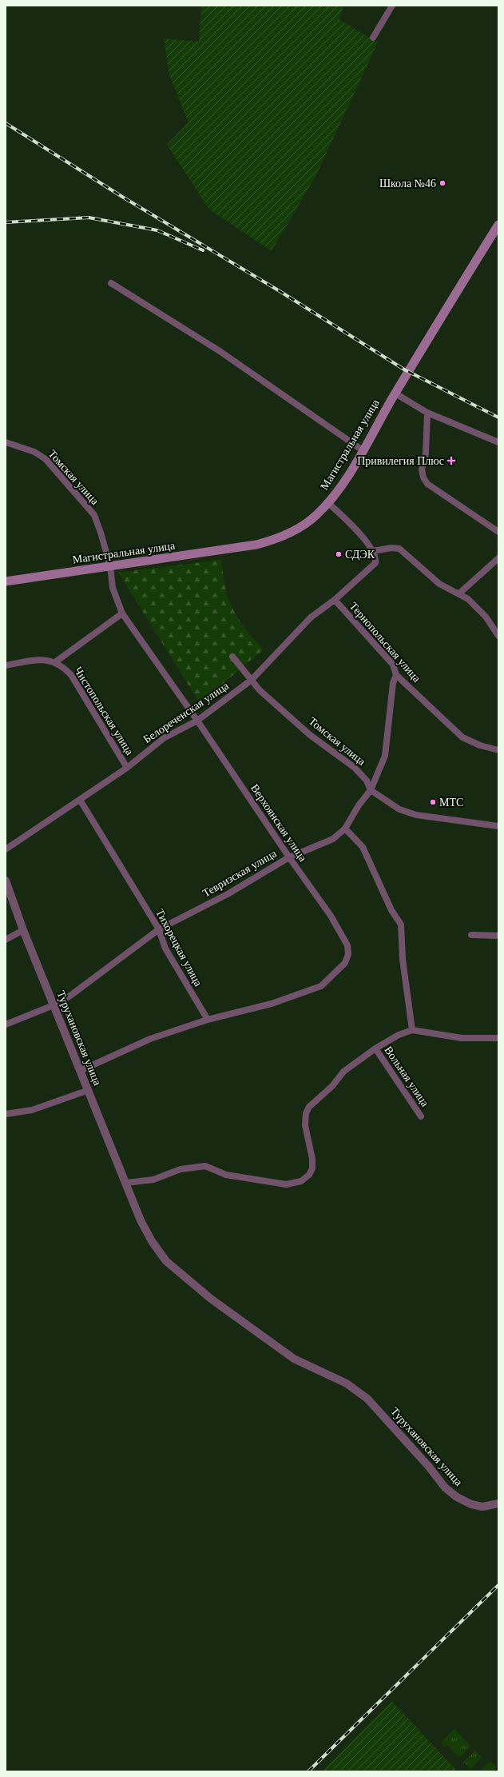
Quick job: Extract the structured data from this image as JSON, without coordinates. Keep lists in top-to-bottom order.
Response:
{
  "streets": {
    "main road": ["Магистральная улица"],
    "street": [
      "Томская улица",
      "Тернопольская улица",
      "Чистопольская улица",
      "Белореченская улица",
      "Верхоянская улица",
      "Тевризская улица",
      "Тихорецкая улица",
      "Турухановская улица",
      "Вольная улица"
    ]
  },
  "crossings": [
    ["Магистральная улица", "Томская улица"],
    ["Магистральная улица", "Верхоянская улица"],
    ["Томская улица", "Белореченская улица"],
    ["Томская улица", "Верхоянская улица"],
    ["Томская улица", "Тевризская улица"],
    ["Тернопольская улица", "Белореченская улица"],
    ["Тернопольская улица", "Тевризская улица"],
    ["Чистопольская улица", "Белореченская улица"],
    ["Белореченская улица", "Верхоянская улица"],
    ["Белореченская улица", "Тихорецкая улица"],
    ["Верхоянская улица", "Тевризская улица"],
    ["Верхоянская улица", "Тихорецкая улица"],
    ["Тевризская улица", "Тихорецкая улица"],
    ["Тевризская улица", "Турухановская улица"]
  ],
  "places": {
    "other": ["Школа №46", "СДЭК", "МТС"],
    "health": ["Привилегия Плюс"]
  }
}
